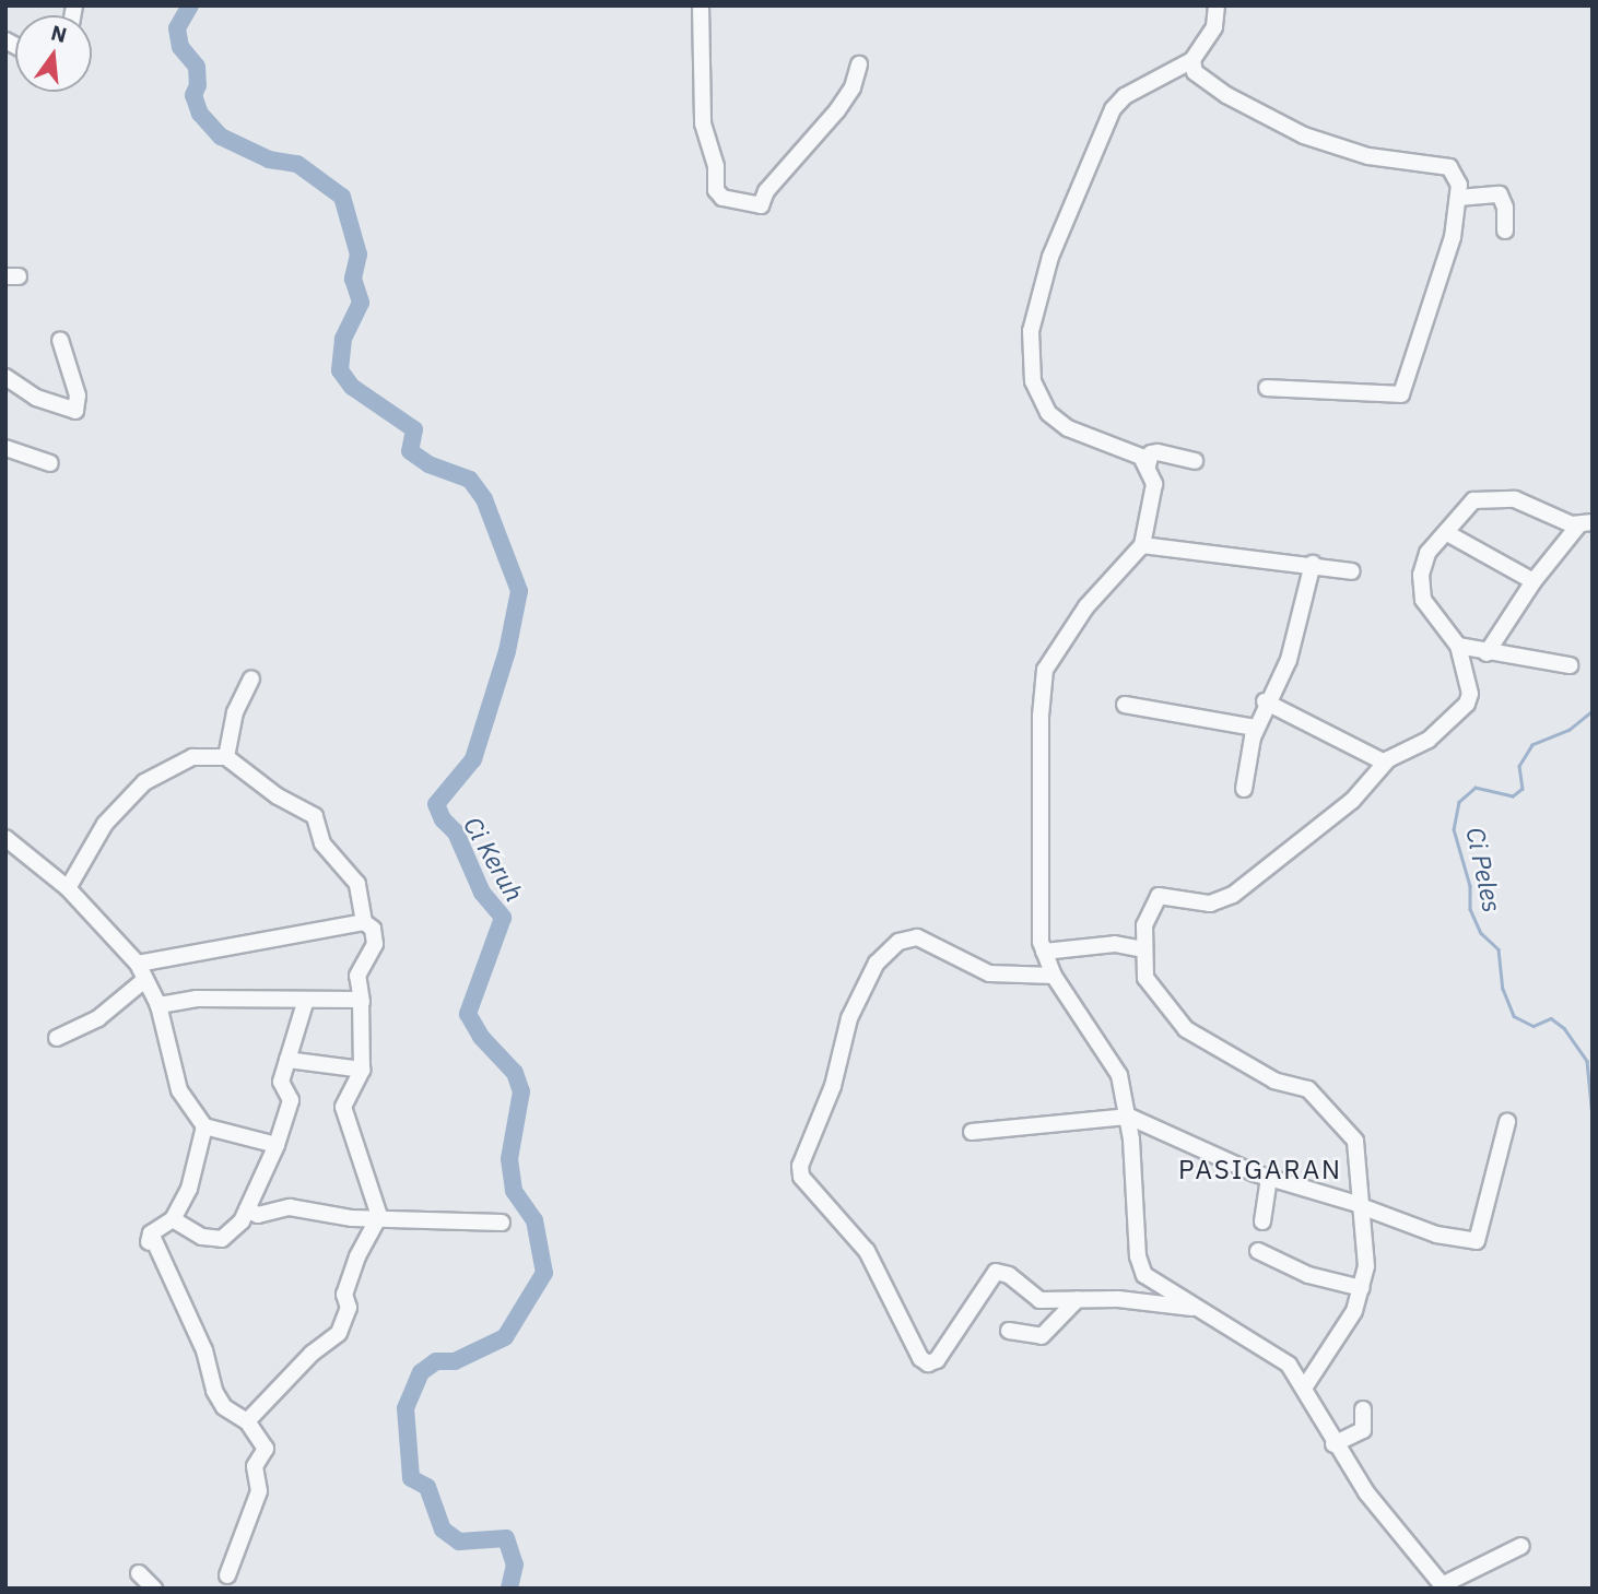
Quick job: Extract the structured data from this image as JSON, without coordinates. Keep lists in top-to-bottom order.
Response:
{
  "districts": ["PASIGARAN"],
  "water": ["Ci Keruh", "Ci Peles"],
  "north": "top"
}
